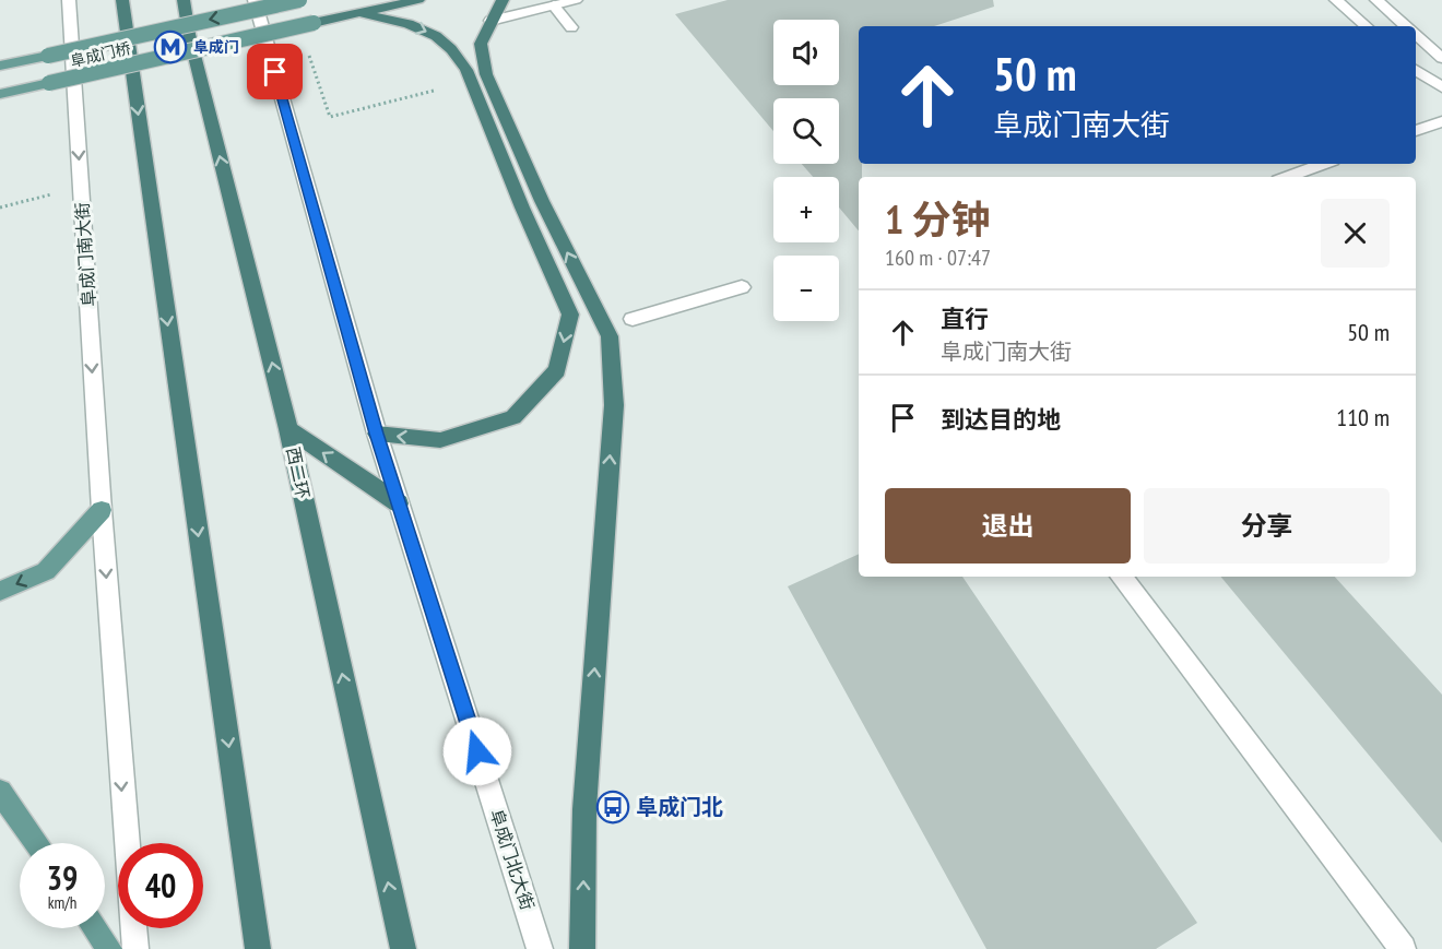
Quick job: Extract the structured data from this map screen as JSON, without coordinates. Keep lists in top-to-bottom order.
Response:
{
  "streets": {
    "highway": ["西二环"],
    "main road": ["阜成门桥"],
    "street": ["阜成门南大街", "阜成门北大街"]
  },
  "one_way": ["阜成门南大街"],
  "places": {
    "metro station": ["阜成门"],
    "bus stop": ["阜成门北"]
  },
  "page": {
    "map_buttons": ["+", "−"],
    "turn": ["50 m", "阜成门南大街"],
    "heading": ["1 分钟", "160 m · 07:47"],
    "list": [
      {
        "name": "直行",
        "note": "阜成门南大街",
        "value": "50 m"
      },
      {
        "name": "到达目的地",
        "value": "110 m"
      }
    ],
    "buttons": ["退出", "分享"],
    "speed": "39 km/h",
    "limit": "40"
  }
}
